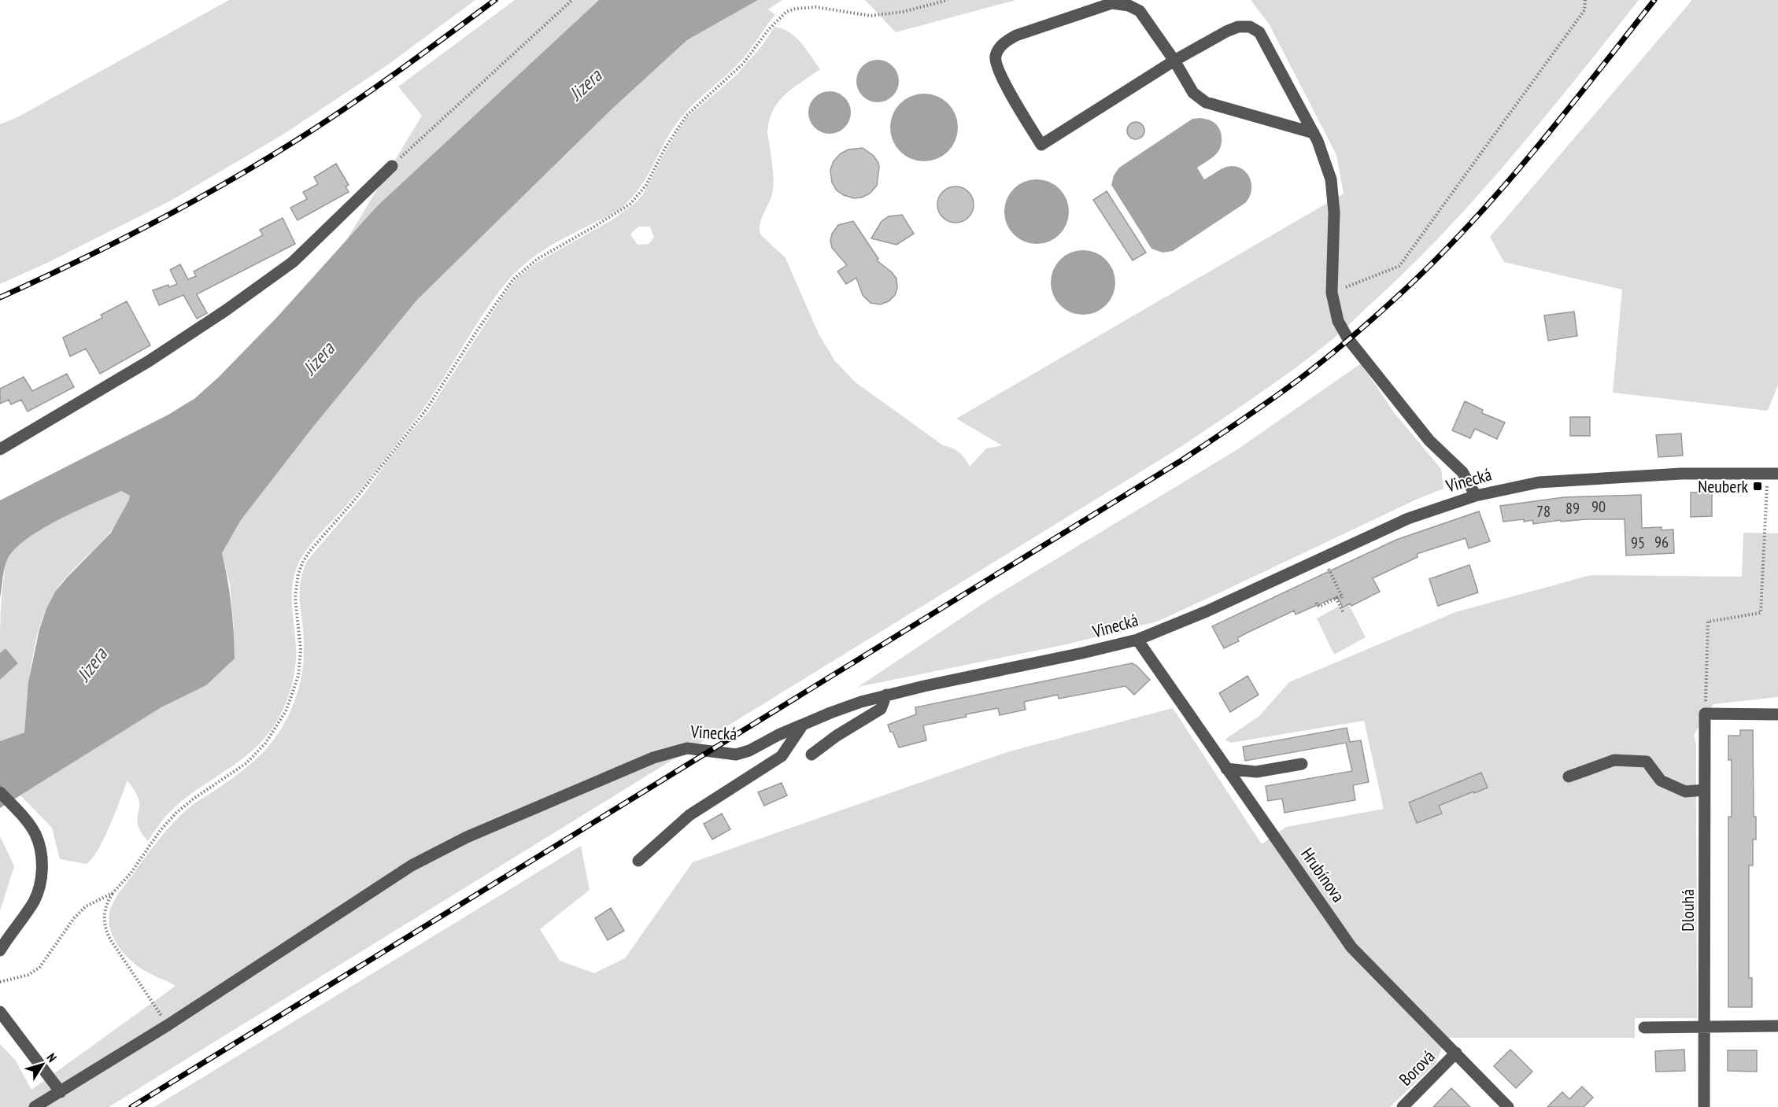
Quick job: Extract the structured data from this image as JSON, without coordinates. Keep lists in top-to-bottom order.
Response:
{
  "streets": {
    "street": [
      "Vinecká",
      "Hrubínova",
      "Dlouhá",
      "Borová"
    ]
  },
  "crossings": [
    ["Vinecká", "Hrubínova"],
    ["Hrubínova", "Borová"]
  ],
  "water": ["Jizera"],
  "places": {
    "transit": ["Neuberk"]
  },
  "house_numbers": [
    "90",
    "89",
    "78",
    "96",
    "95"
  ],
  "north": "top right"
}
